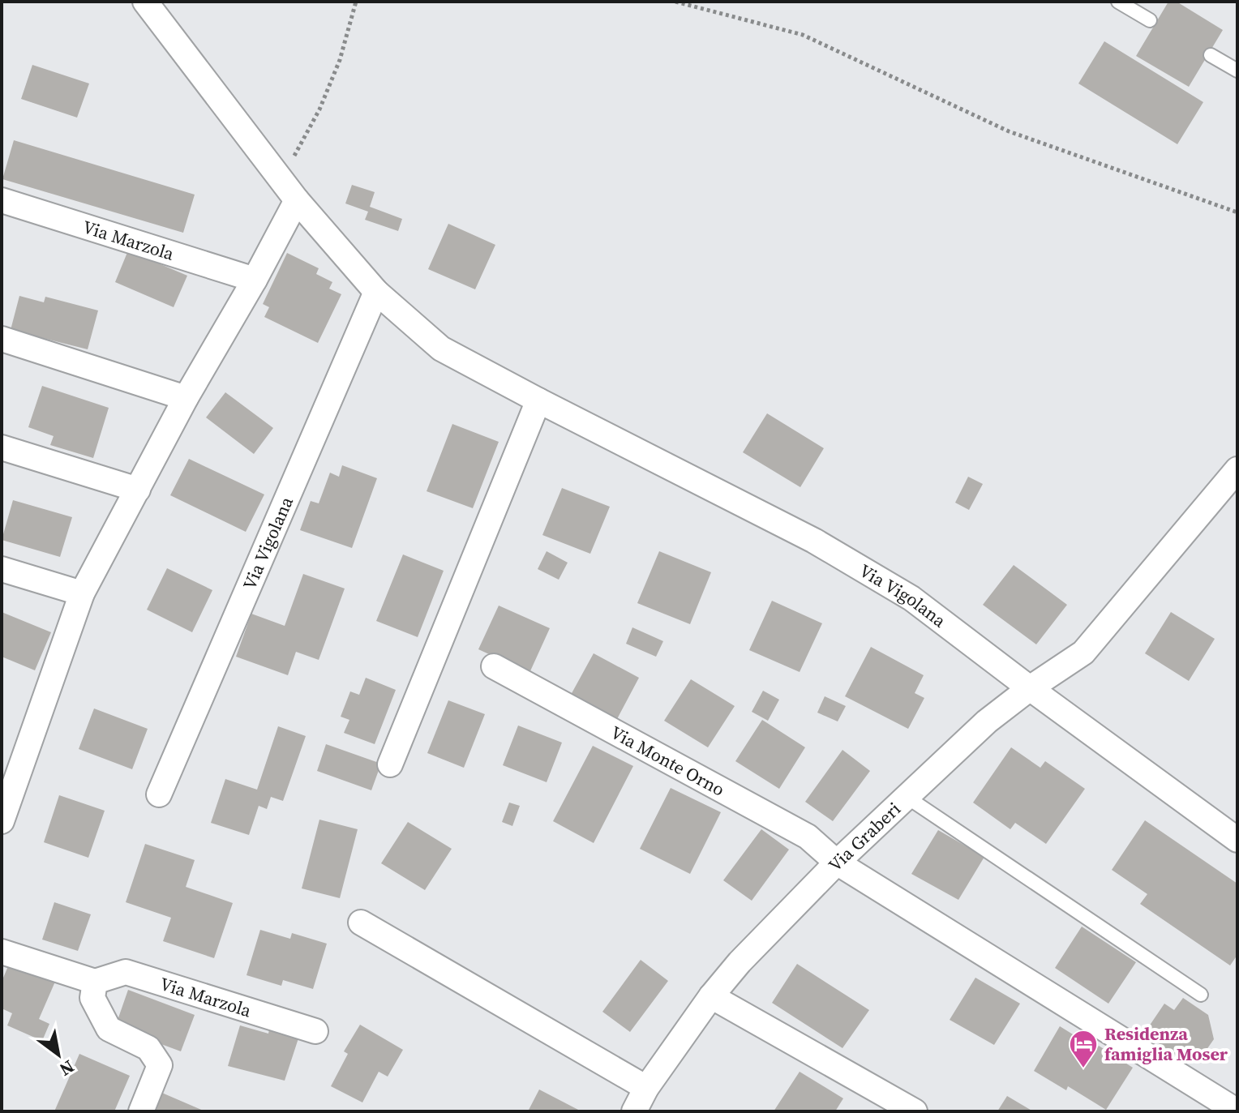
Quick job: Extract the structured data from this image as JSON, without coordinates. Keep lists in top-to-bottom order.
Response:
{
  "streets": {
    "street": [
      "Via Marzola",
      "Via Vigolana",
      "Via Monte Orno",
      "Via Graberi"
    ]
  },
  "crossings": [
    ["Via Vigolana", "Via Graberi"],
    ["Via Monte Orno", "Via Graberi"]
  ],
  "places": {
    "hotel": ["Residenza famiglia Moser"]
  },
  "north": "bottom right"
}
